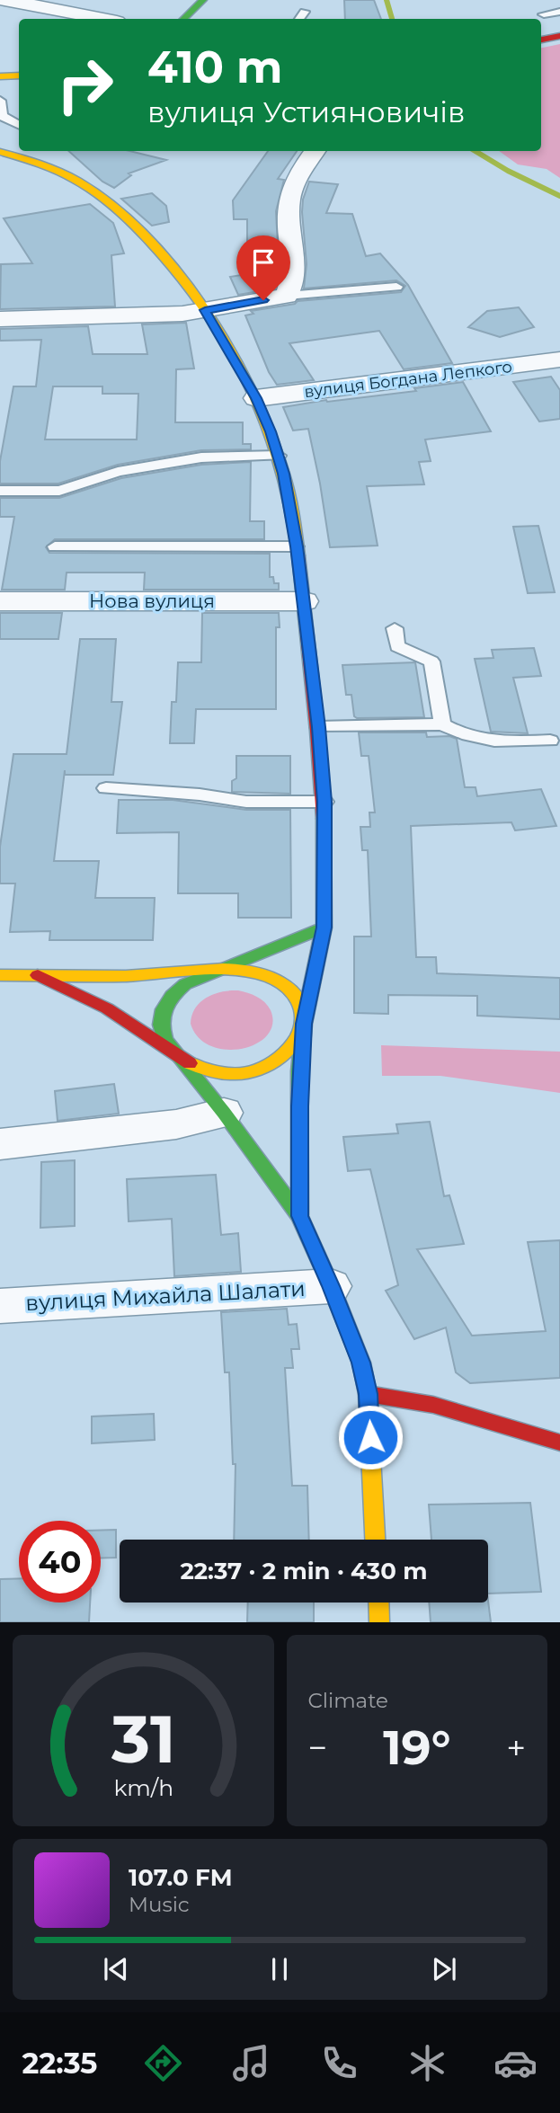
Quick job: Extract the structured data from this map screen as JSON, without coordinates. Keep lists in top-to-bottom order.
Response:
{
  "streets": {
    "street": ["вулиця Богдана Лепкого", "Нова вулиця", "вулиця Михайла Шалати"]
  },
  "page": {
    "turn": ["410 m", "вулиця Устияновичів"],
    "limit": "40",
    "trip": "22:37 · 2 min · 430 m",
    "tile": "Climate",
    "heat": ["−", "19°", "+"],
    "song": ["107.0 FM", "Music"],
    "tabs": "22:35",
    "gauge": ["31", "km/h"]
  }
}
